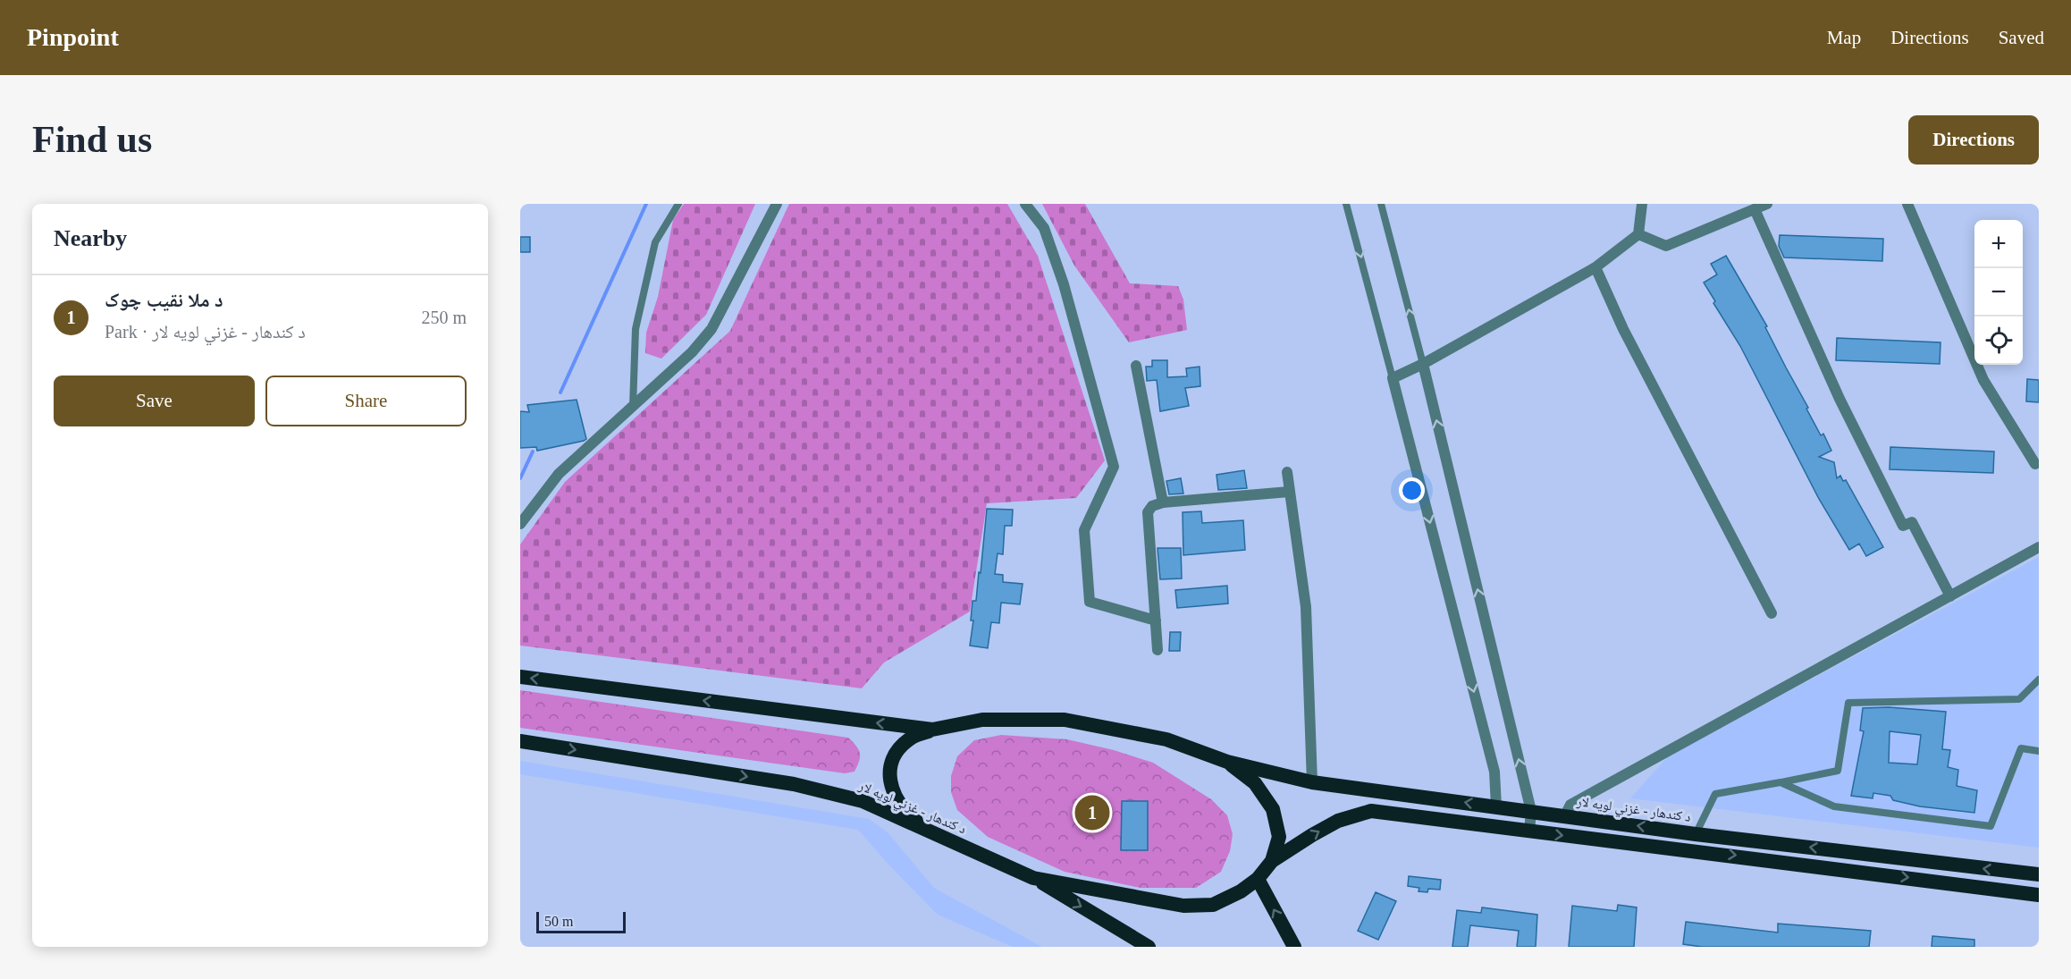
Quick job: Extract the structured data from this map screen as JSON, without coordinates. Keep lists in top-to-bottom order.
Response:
{
  "streets": {
    "highway": ["د کندهار - غزني لويه لار"]
  },
  "scale_bar": "50 m",
  "page": {
    "header": "Pinpoint",
    "nav": ["Map", "Directions", "Saved"],
    "buttons": [
      "Directions",
      ["Save", "Share"]
    ],
    "title": "Find us",
    "heading": "Nearby",
    "map_buttons": ["+", "−"],
    "list": [
      {
        "mark": "1",
        "name": "د ملا نقيب چوک",
        "note": "Park · د کندهار - غزني لويه لار",
        "value": "250 m"
      }
    ],
    "pins": "1",
    "scale": "50 m"
  }
}
